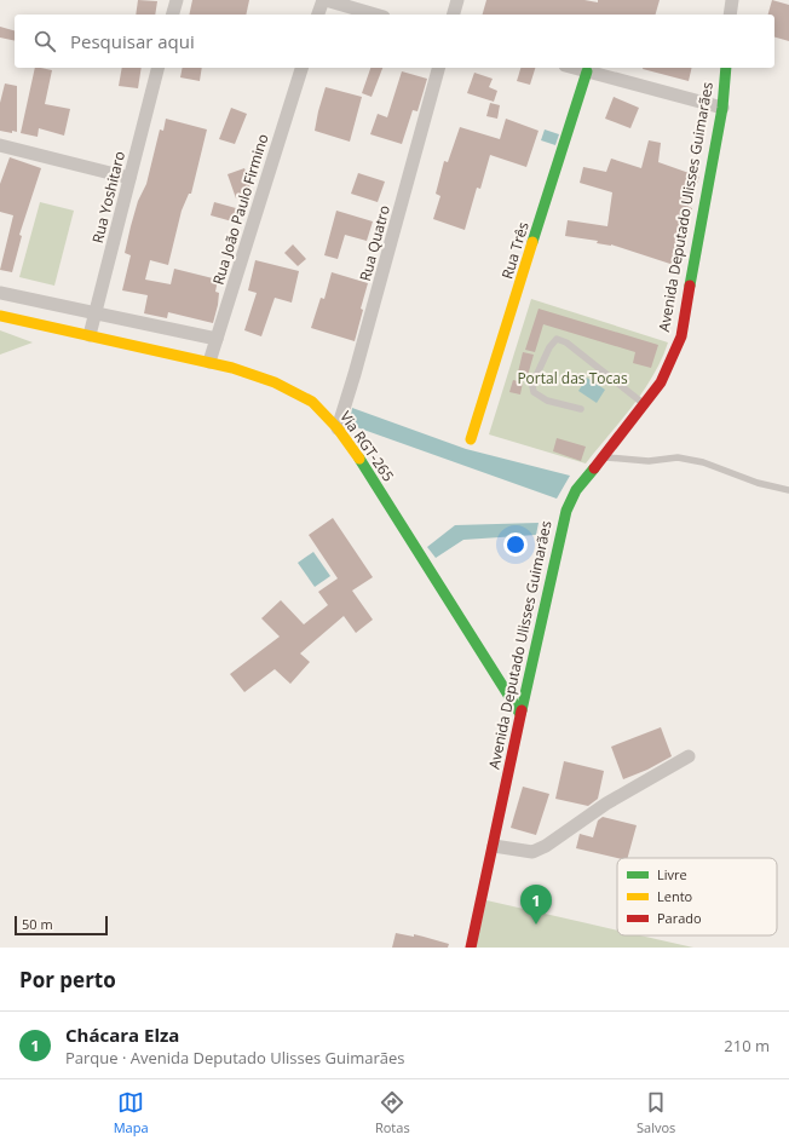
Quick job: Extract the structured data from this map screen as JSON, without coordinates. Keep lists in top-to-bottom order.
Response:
{
  "streets": {
    "street": [
      "Rua Yoshitaro",
      "Avenida Deputado Ulisses Guimarães",
      "Rua João Paulo Firmino",
      "Rua Quatro",
      "Rua Três",
      "Via RGT-265"
    ]
  },
  "crossings": [
    ["Rua Yoshitaro", "Via RGT-265"],
    ["Avenida Deputado Ulisses Guimarães", "Via RGT-265"],
    ["Rua João Paulo Firmino", "Via RGT-265"],
    ["Rua Quatro", "Via RGT-265"]
  ],
  "parks": ["Portal das Tocas"],
  "legend": ["Livre", "Lento", "Parado"],
  "scale_bar": "50 m",
  "page": {
    "search": "Pesquisar aqui",
    "pins": "1",
    "scale": "50 m",
    "heading": "Por perto",
    "list": [
      {
        "mark": "1",
        "name": "Chácara Elza",
        "note": "Parque · Avenida Deputado Ulisses Guimarães",
        "value": "210 m"
      }
    ],
    "nav": ["Mapa", "Rotas", "Salvos"]
  }
}
